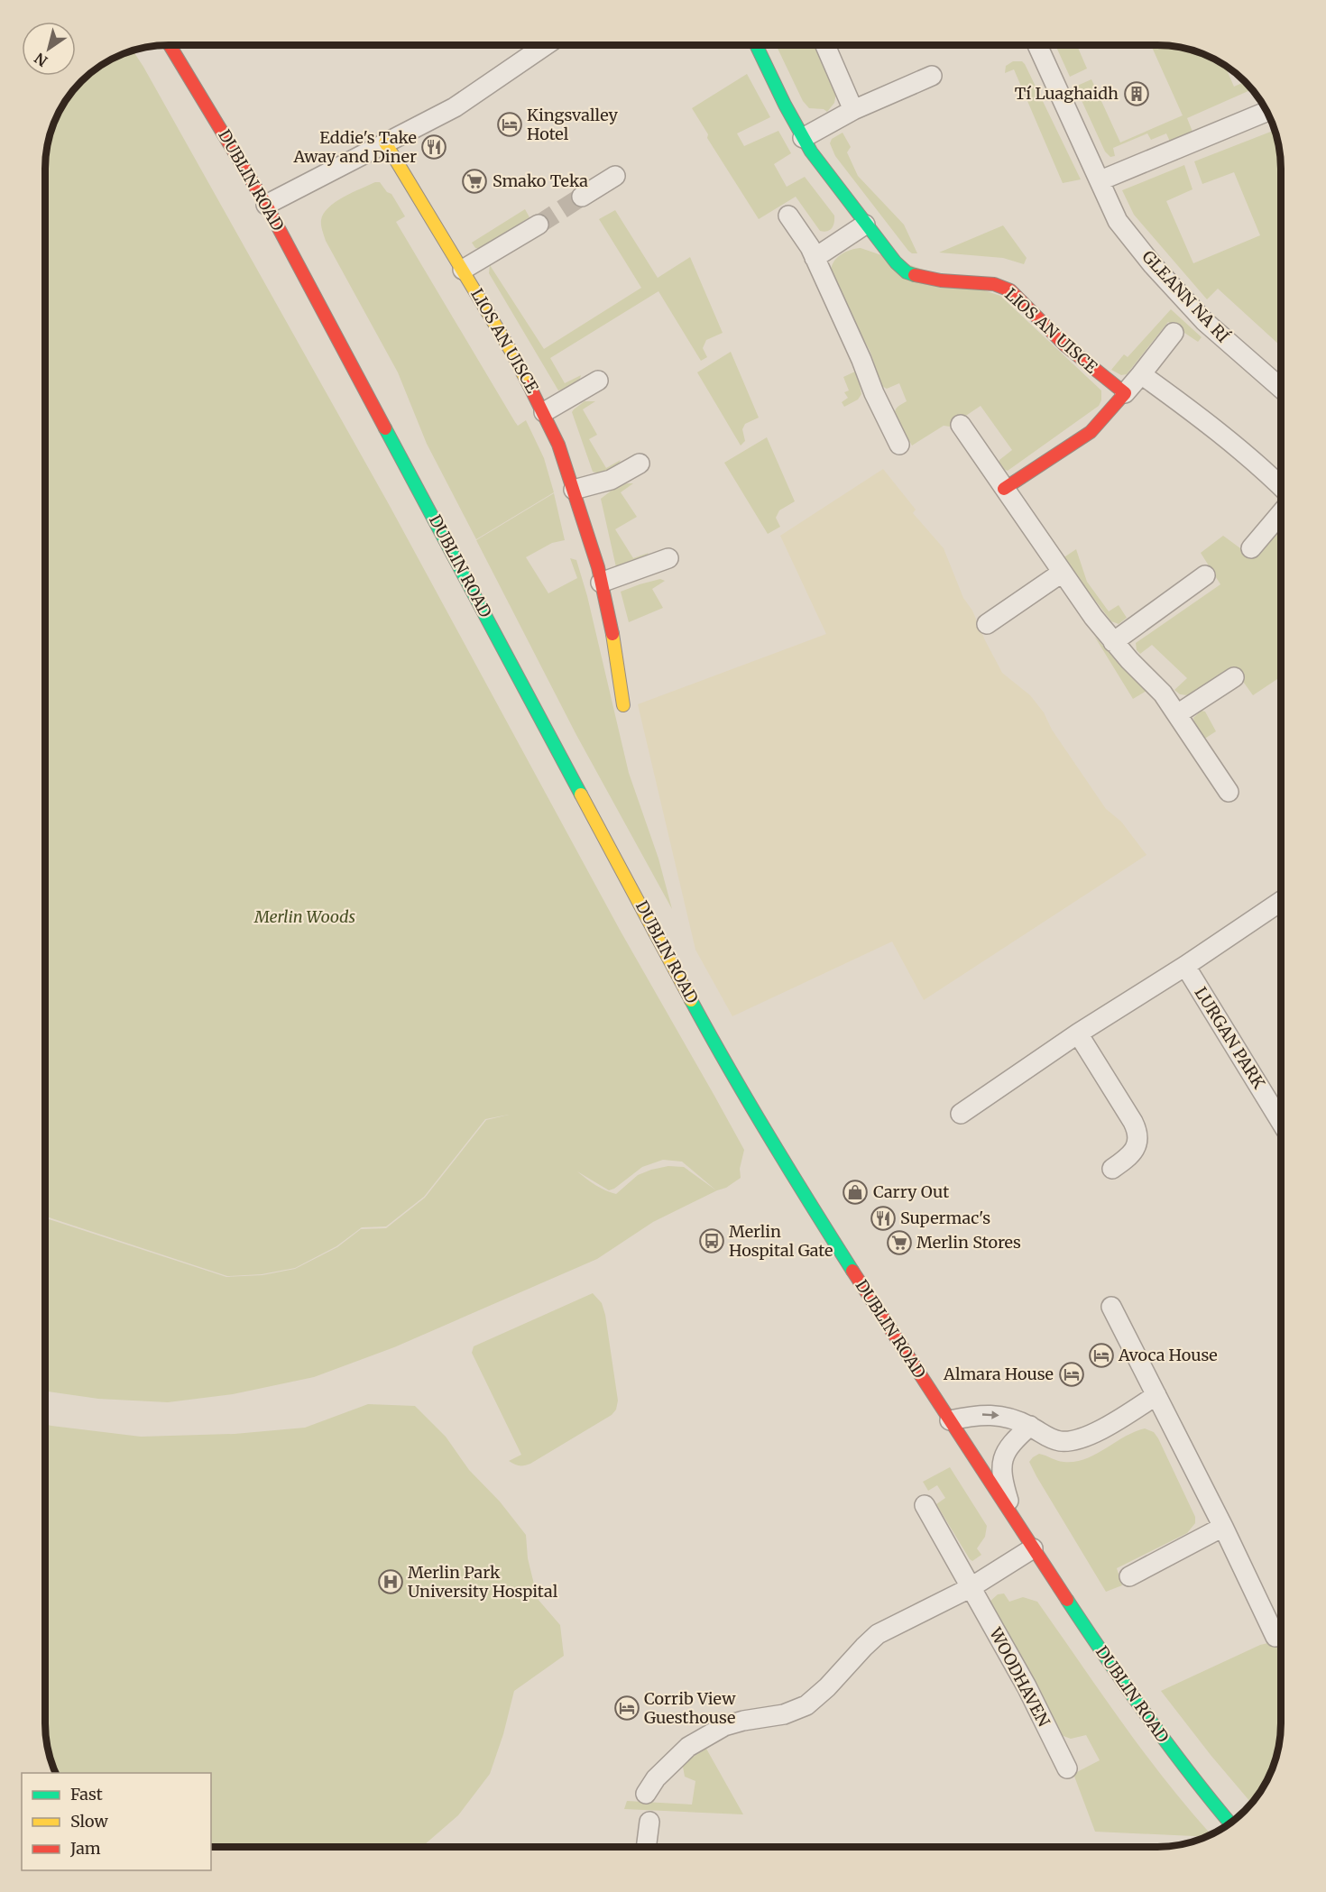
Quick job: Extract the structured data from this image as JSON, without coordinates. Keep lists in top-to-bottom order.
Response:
{
  "streets": {
    "main road": ["DUBLIN ROAD", "LIOS AN UISCE"],
    "street": ["GLEANN NA RÍ", "LURGAN PARK", "WOODHAVEN"]
  },
  "parks": ["Merlin Woods"],
  "places": {
    "building": ["Tí Luaghaidh"],
    "hotel": [
      "Kingsvalley Hotel",
      "Avoca House",
      "Almara House",
      "Corrib View Guesthouse"
    ],
    "restaurant": ["Eddie's Take Away and Diner", "Supermac's"],
    "supermarket": ["Smako Teka", "Merlin Stores"],
    "shop": ["Carry Out"],
    "bus stop": ["Merlin Hospital Gate"],
    "hospital": ["Merlin Park University Hospital"]
  },
  "legend": ["Fast", "Slow", "Jam"],
  "north": "bottom left"
}
